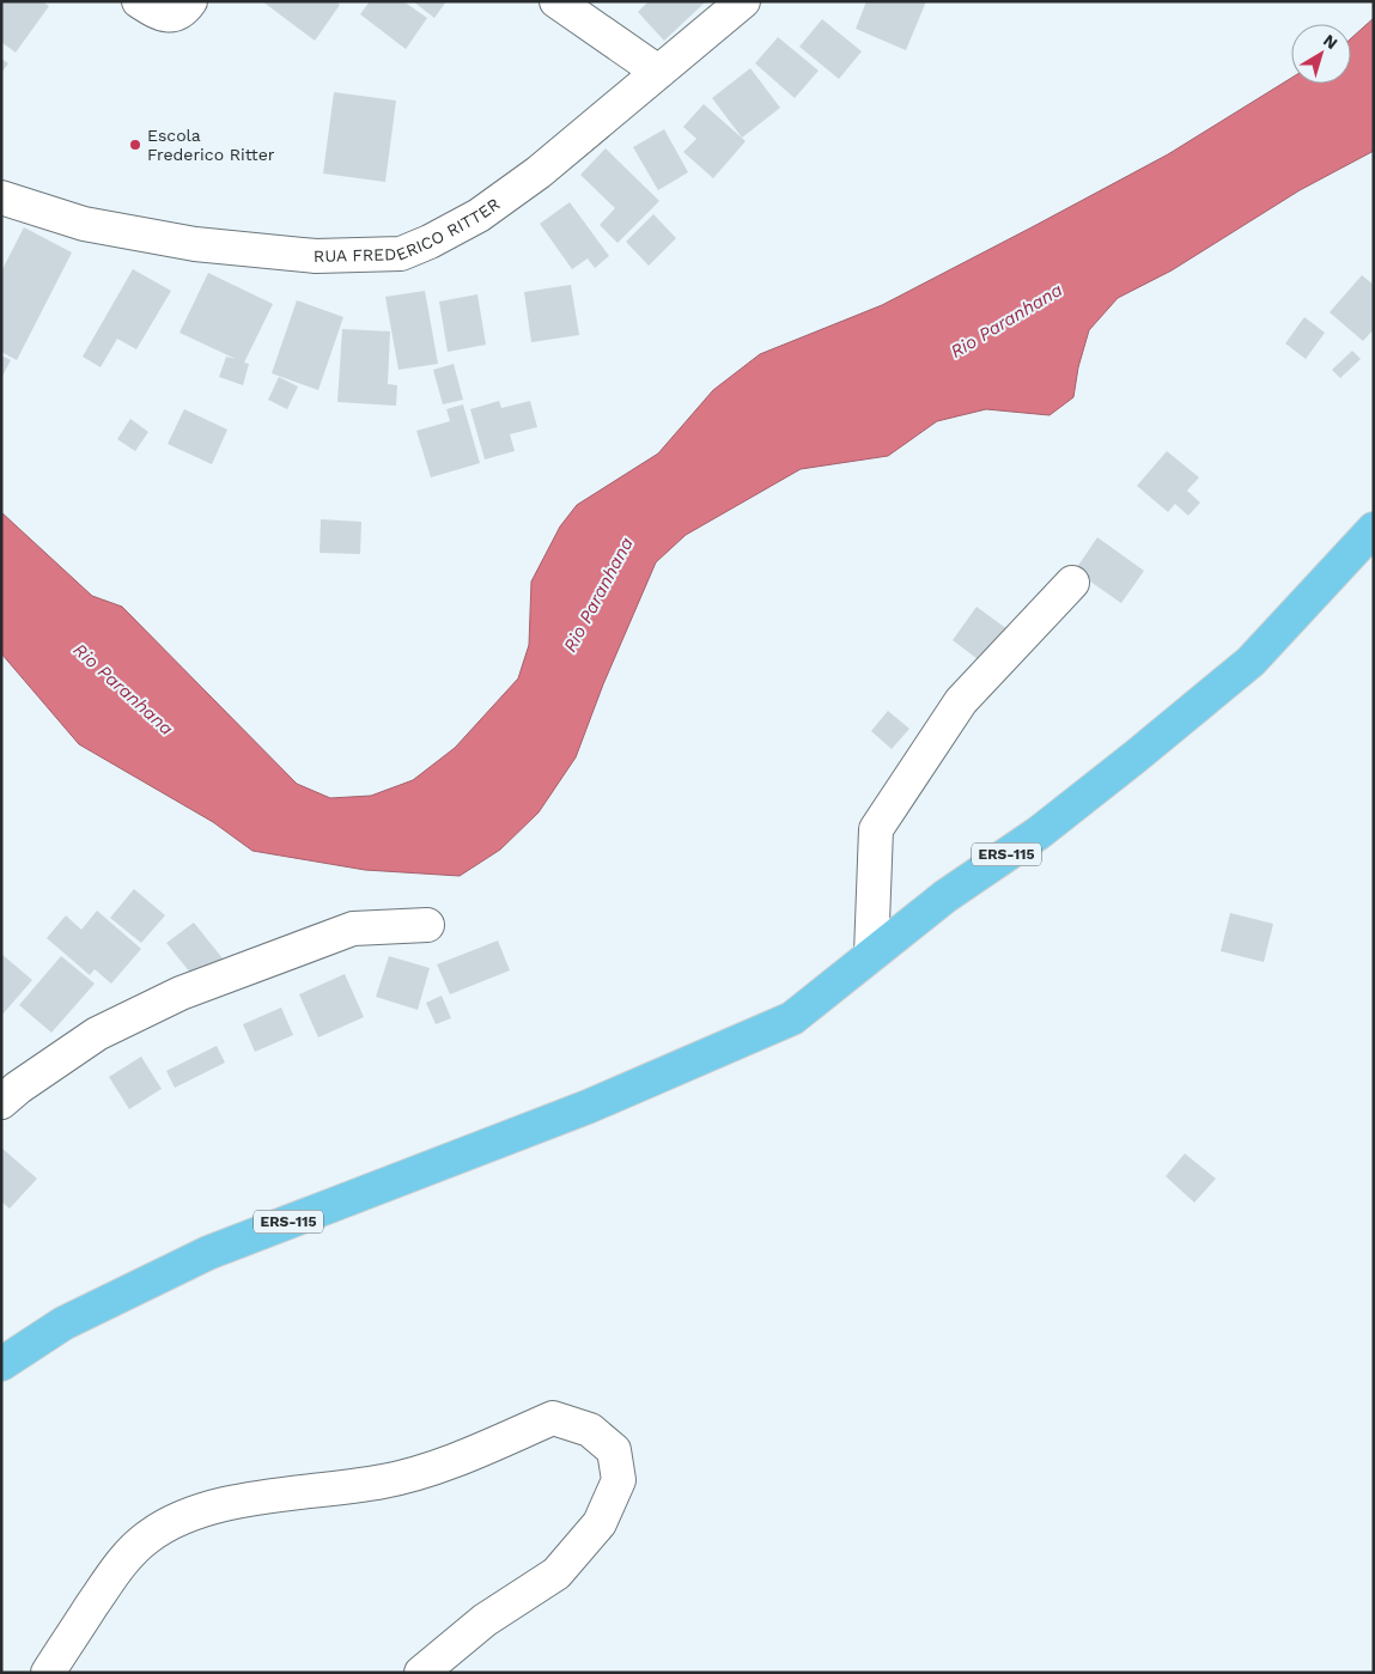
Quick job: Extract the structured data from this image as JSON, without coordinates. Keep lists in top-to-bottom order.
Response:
{
  "streets": {
    "main road": ["ERS-115"],
    "street": ["RUA FREDERICO RITTER"]
  },
  "water": ["Rio Paranhana"],
  "places": ["Escola Frederico Ritter"],
  "north": "top right"
}
